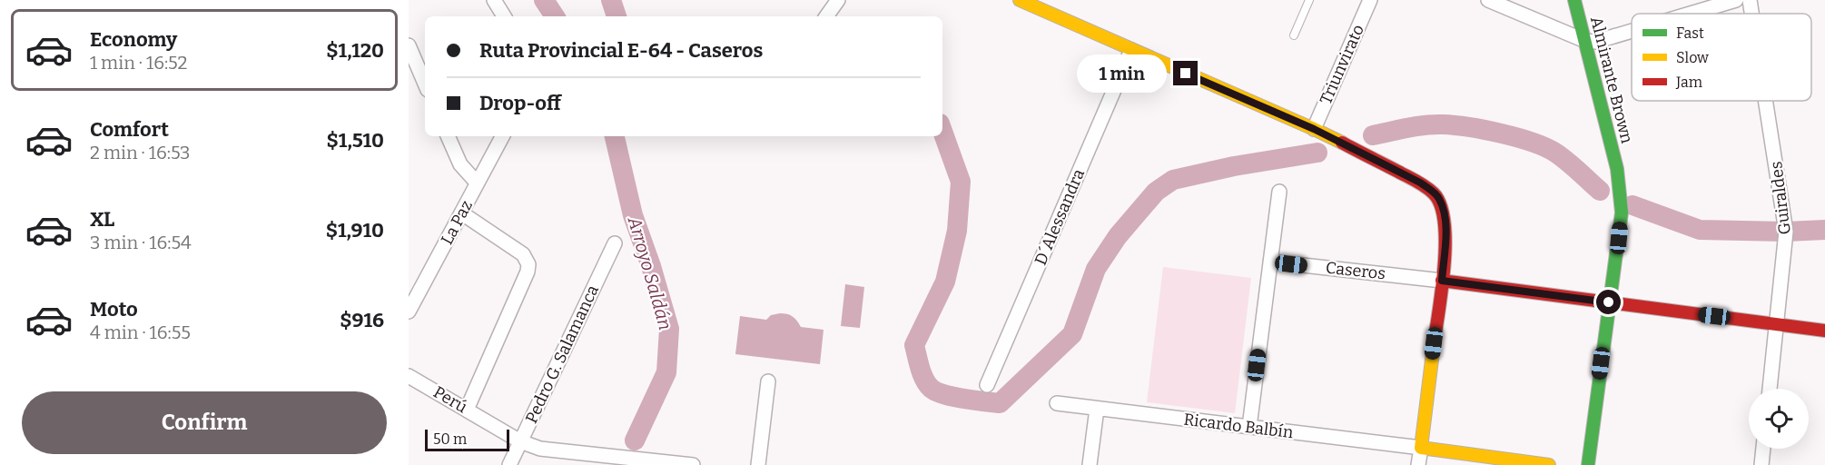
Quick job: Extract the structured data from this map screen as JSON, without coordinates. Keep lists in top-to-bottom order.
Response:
{
  "streets": {
    "main road": ["Almirante Brown"],
    "street": [
      "Triunvirato",
      "Guiraldes",
      "D´Alessandra",
      "La Paz",
      "Caseros",
      "Pedro G. Salamanca",
      "Perú",
      "Ricardo Balbín"
    ]
  },
  "crossings": [
    ["Pedro G. Salamanca", "Perú"]
  ],
  "water": ["Arroyo Saldán"],
  "legend": ["Fast", "Slow", "Jam"],
  "scale_bar": "50 m",
  "page": {
    "list": [
      {
        "name": "Economy",
        "note": "1 min · 16:52",
        "value": "$1,120"
      },
      {
        "name": "Comfort",
        "note": "2 min · 16:53",
        "value": "$1,510"
      },
      {
        "name": "XL",
        "note": "3 min · 16:54",
        "value": "$1,910"
      },
      {
        "name": "Moto",
        "note": "4 min · 16:55",
        "value": "$916"
      }
    ],
    "banner": ["Ruta Provincial E-64 - Caseros", "Drop-off"],
    "bubble": "1 min",
    "buttons": "Confirm",
    "scale": "50 m"
  }
}
